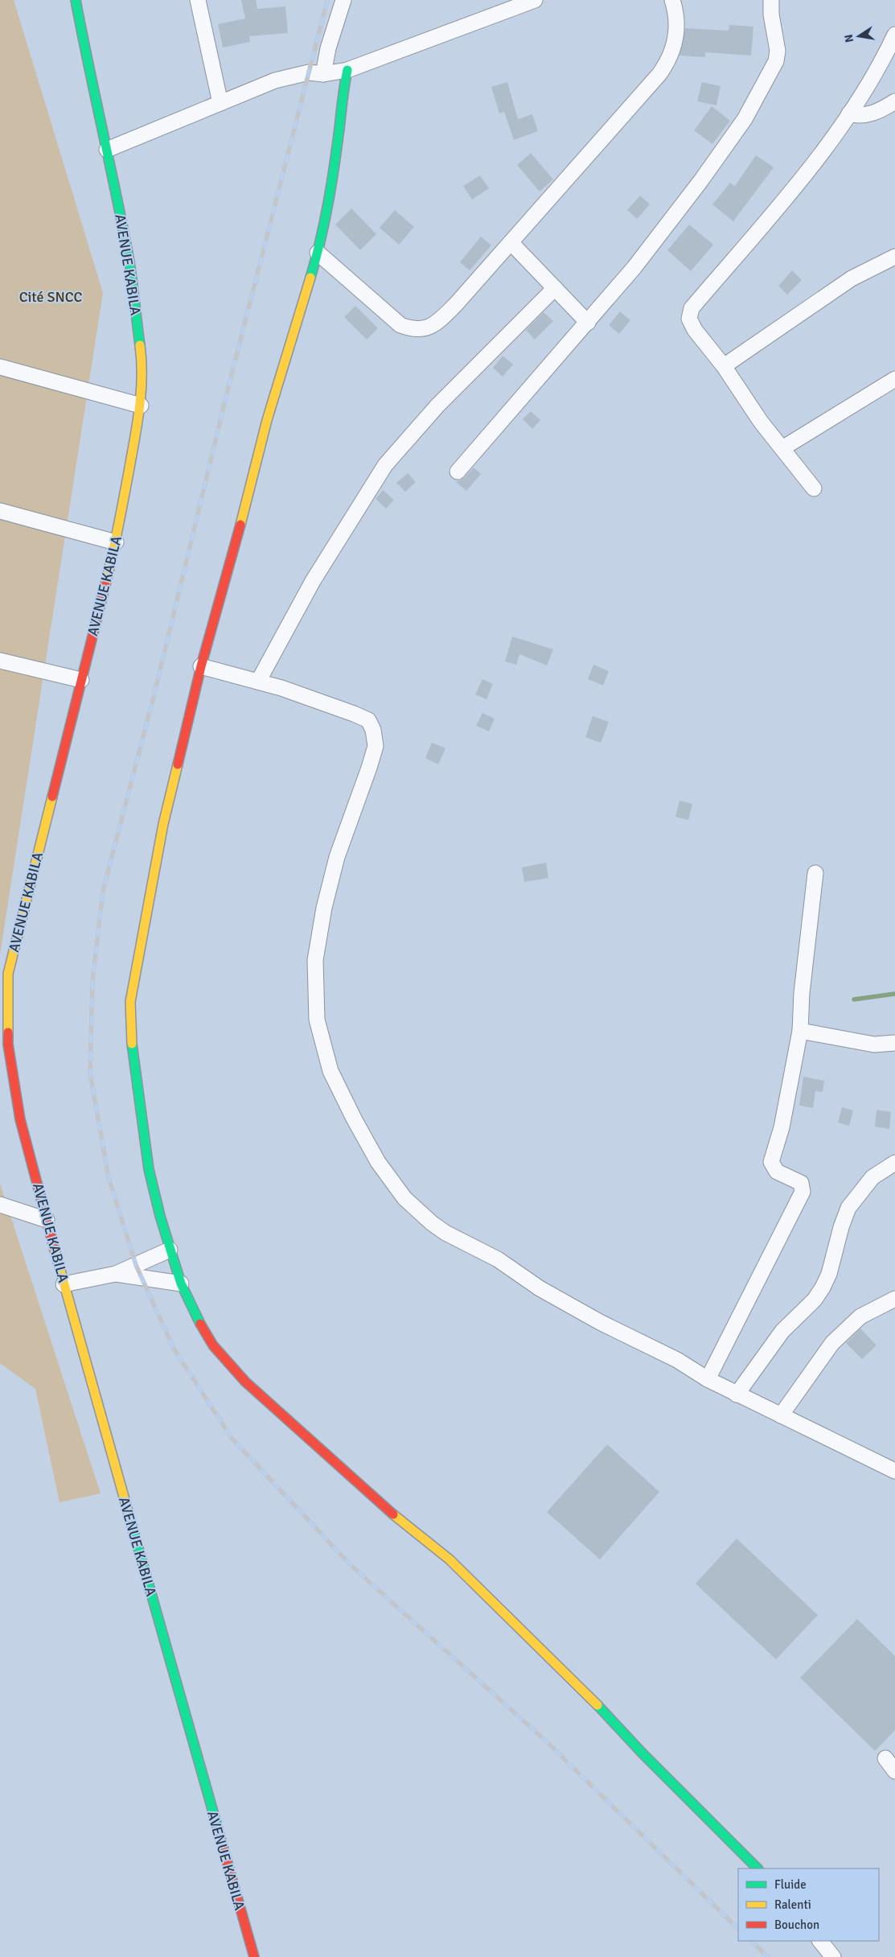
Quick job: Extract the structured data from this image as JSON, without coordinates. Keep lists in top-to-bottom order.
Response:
{
  "streets": {
    "main road": ["AVENUE KABILA"]
  },
  "parks": ["Cité SNCC"],
  "legend": ["Fluide", "Ralenti", "Bouchon"],
  "north": "left"
}
